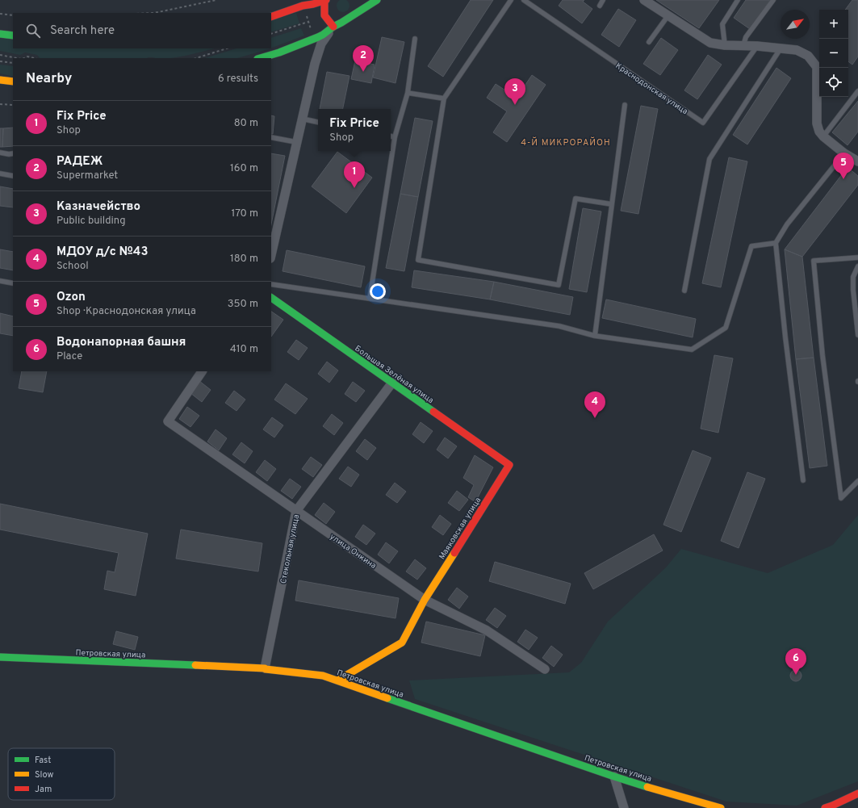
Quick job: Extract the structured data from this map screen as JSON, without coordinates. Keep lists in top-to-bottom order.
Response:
{
  "streets": {
    "street": [
      "Большая Зелёная улица",
      "Маяковская улица",
      "Стекольная улица",
      "улица Онкина",
      "Петровская улица"
    ],
    "lane": ["Краснодонская улица"]
  },
  "crossings": [
    ["Большая Зелёная улица", "Маяковская улица"],
    ["Большая Зелёная улица", "Стекольная улица"],
    ["Маяковская улица", "улица Онкина"],
    ["Маяковская улица", "Петровская улица"],
    ["Стекольная улица", "улица Онкина"],
    ["Стекольная улица", "Петровская улица"]
  ],
  "districts": ["4-Й МИКРОРАЙОН"],
  "legend": ["Fast", "Slow", "Jam"],
  "north": "top right",
  "page": {
    "map_buttons": ["+", "−"],
    "search": "Search here",
    "pins": [
      "2",
      "3",
      "5",
      "1",
      "4",
      "6"
    ],
    "heading": ["Nearby", "6 results"],
    "list": [
      {
        "mark": "1",
        "name": "Fix Price",
        "note": "Shop",
        "value": "80 m"
      },
      {
        "mark": "2",
        "name": "РАДЕЖ",
        "note": "Supermarket",
        "value": "160 m"
      },
      {
        "mark": "3",
        "name": "Казначейство",
        "note": "Public building",
        "value": "170 m"
      },
      {
        "mark": "4",
        "name": "МДОУ д/с №43",
        "note": "School",
        "value": "180 m"
      },
      {
        "mark": "5",
        "name": "Ozon",
        "note": "Shop · Краснодонская улица",
        "value": "350 m"
      },
      {
        "mark": "6",
        "name": "Водонапорная башня",
        "note": "Place",
        "value": "410 m"
      }
    ],
    "popup": ["Fix Price", "Shop"]
  }
}
